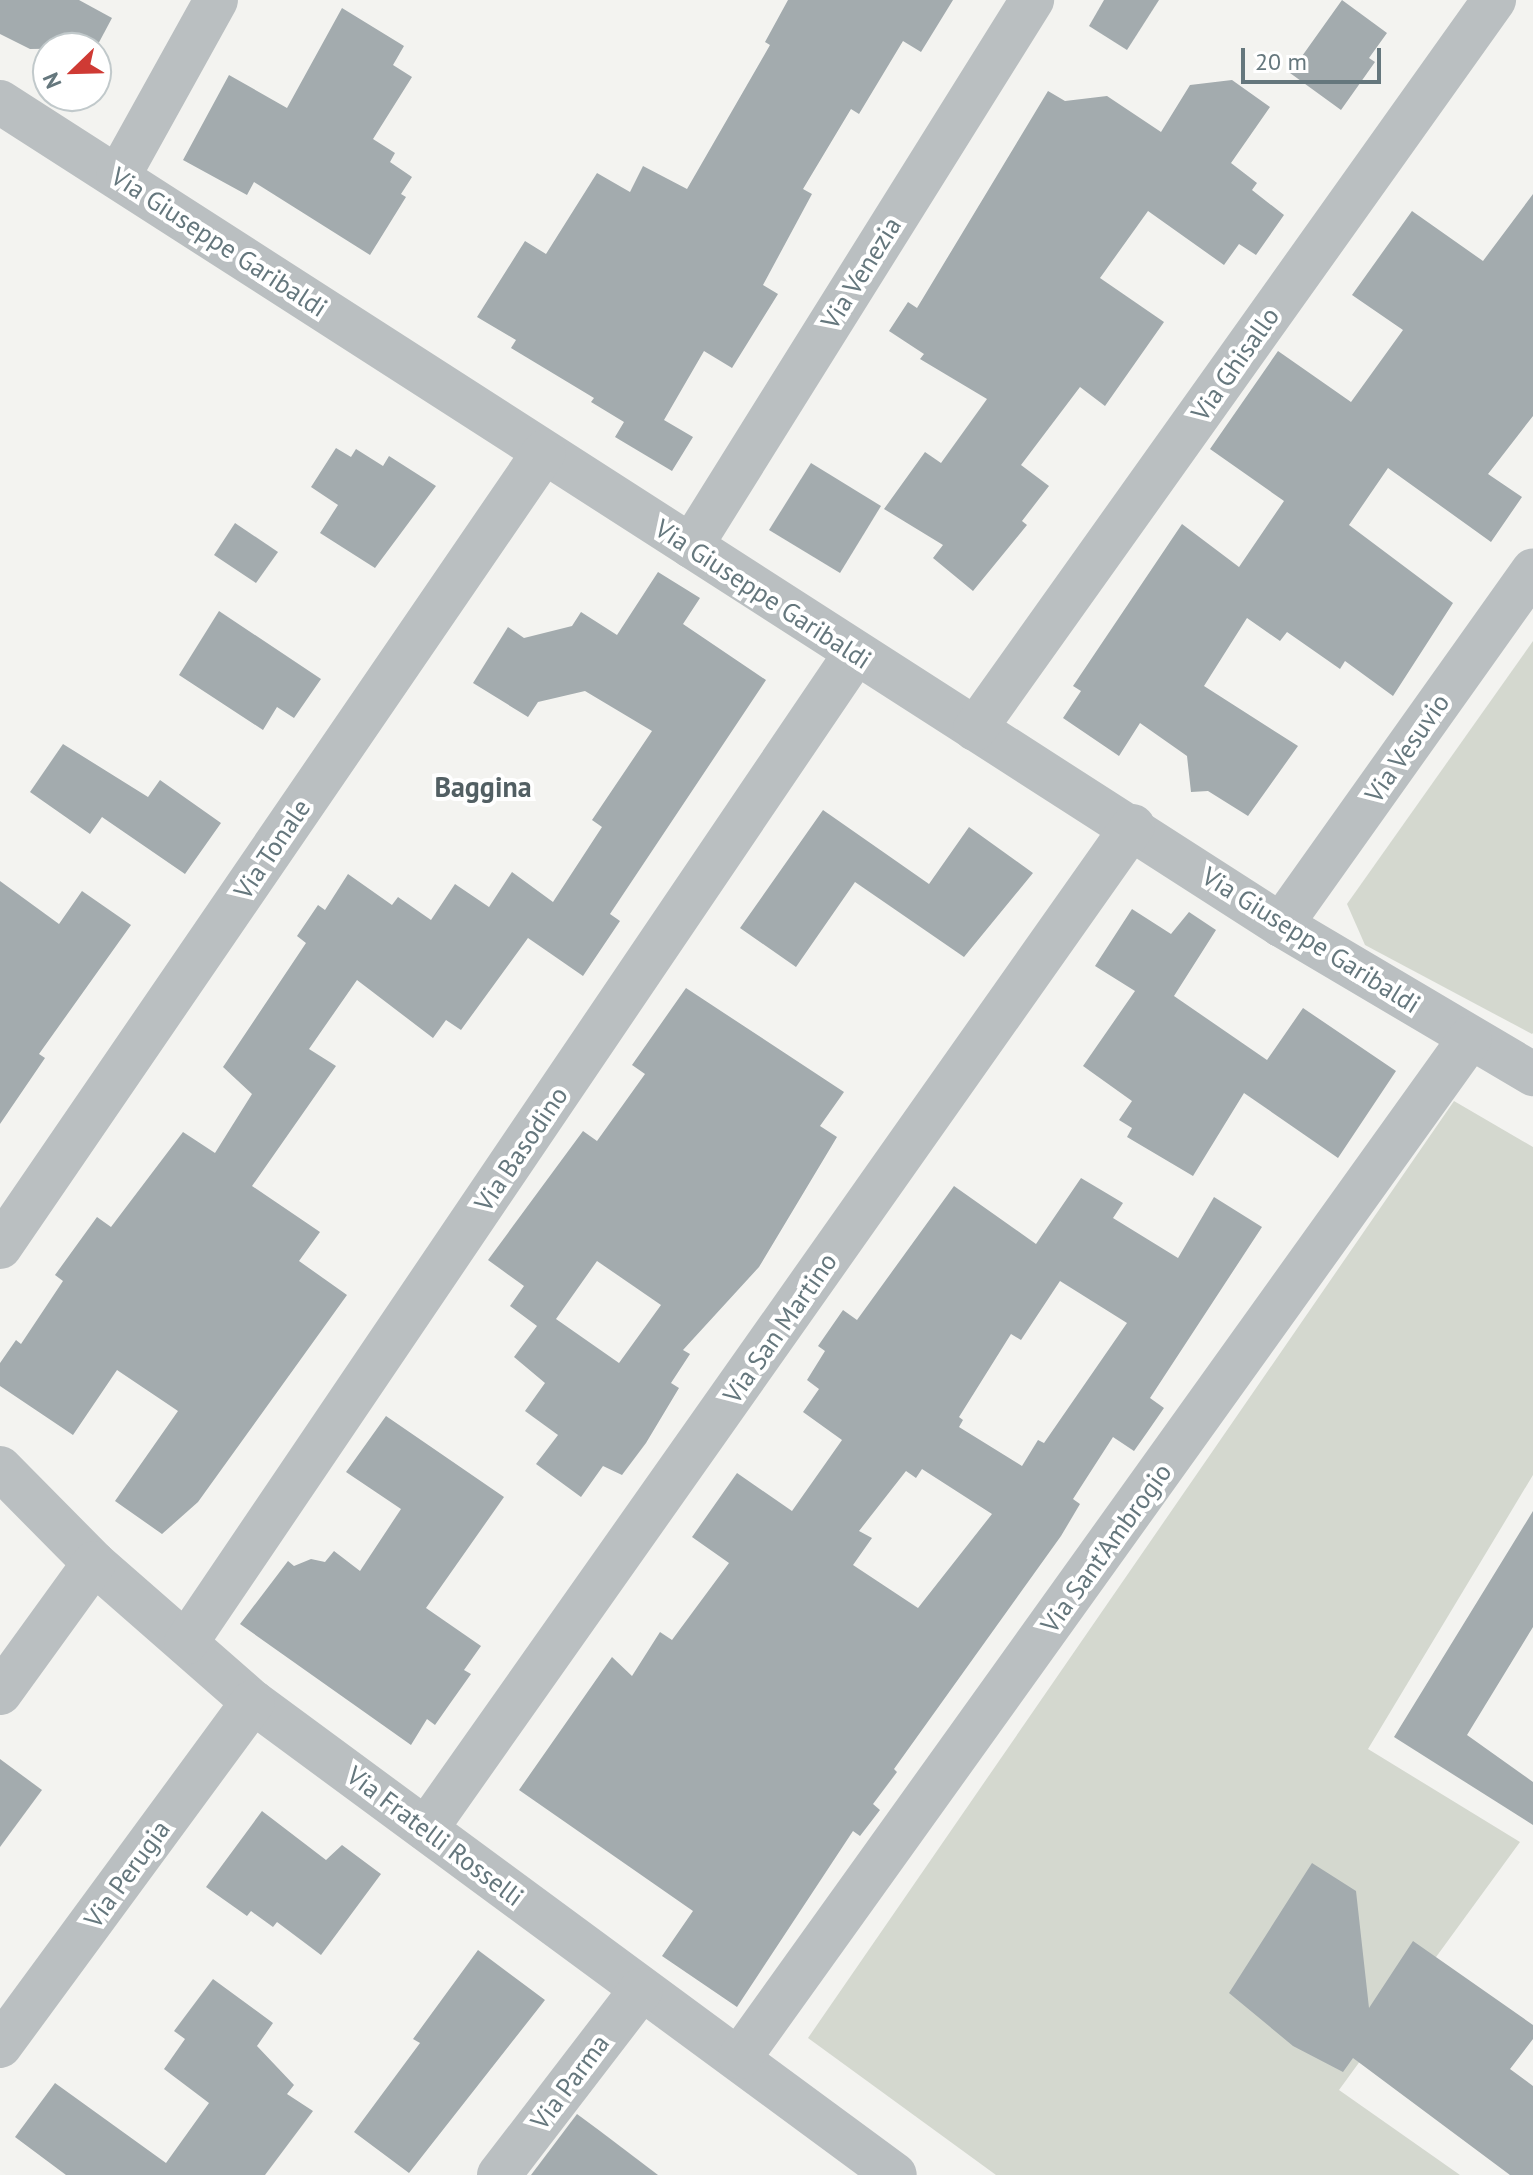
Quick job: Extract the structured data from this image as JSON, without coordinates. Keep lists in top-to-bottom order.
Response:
{
  "streets": {
    "street": [
      "Via Giuseppe Garibaldi",
      "Via Venezia",
      "Via Ghisallo",
      "Via Vesuvio",
      "Via Tonale",
      "Via Basodino",
      "Via San Martino",
      "Via Sant'Ambrogio",
      "Via Fratelli Rosselli",
      "Via Perugia",
      "Via Parma"
    ]
  },
  "crossings": [
    ["Via Giuseppe Garibaldi", "Via Venezia"],
    ["Via Giuseppe Garibaldi", "Via Ghisallo"],
    ["Via Giuseppe Garibaldi", "Via Vesuvio"],
    ["Via Giuseppe Garibaldi", "Via Tonale"],
    ["Via Giuseppe Garibaldi", "Via Basodino"],
    ["Via Giuseppe Garibaldi", "Via San Martino"],
    ["Via Giuseppe Garibaldi", "Via Sant'Ambrogio"],
    ["Via Basodino", "Via Fratelli Rosselli"],
    ["Via San Martino", "Via Fratelli Rosselli"],
    ["Via Sant'Ambrogio", "Via Fratelli Rosselli"],
    ["Via Fratelli Rosselli", "Via Perugia"],
    ["Via Fratelli Rosselli", "Via Parma"]
  ],
  "districts": ["Baggina"],
  "scale_bar": "20 m",
  "north": "bottom left"
}
